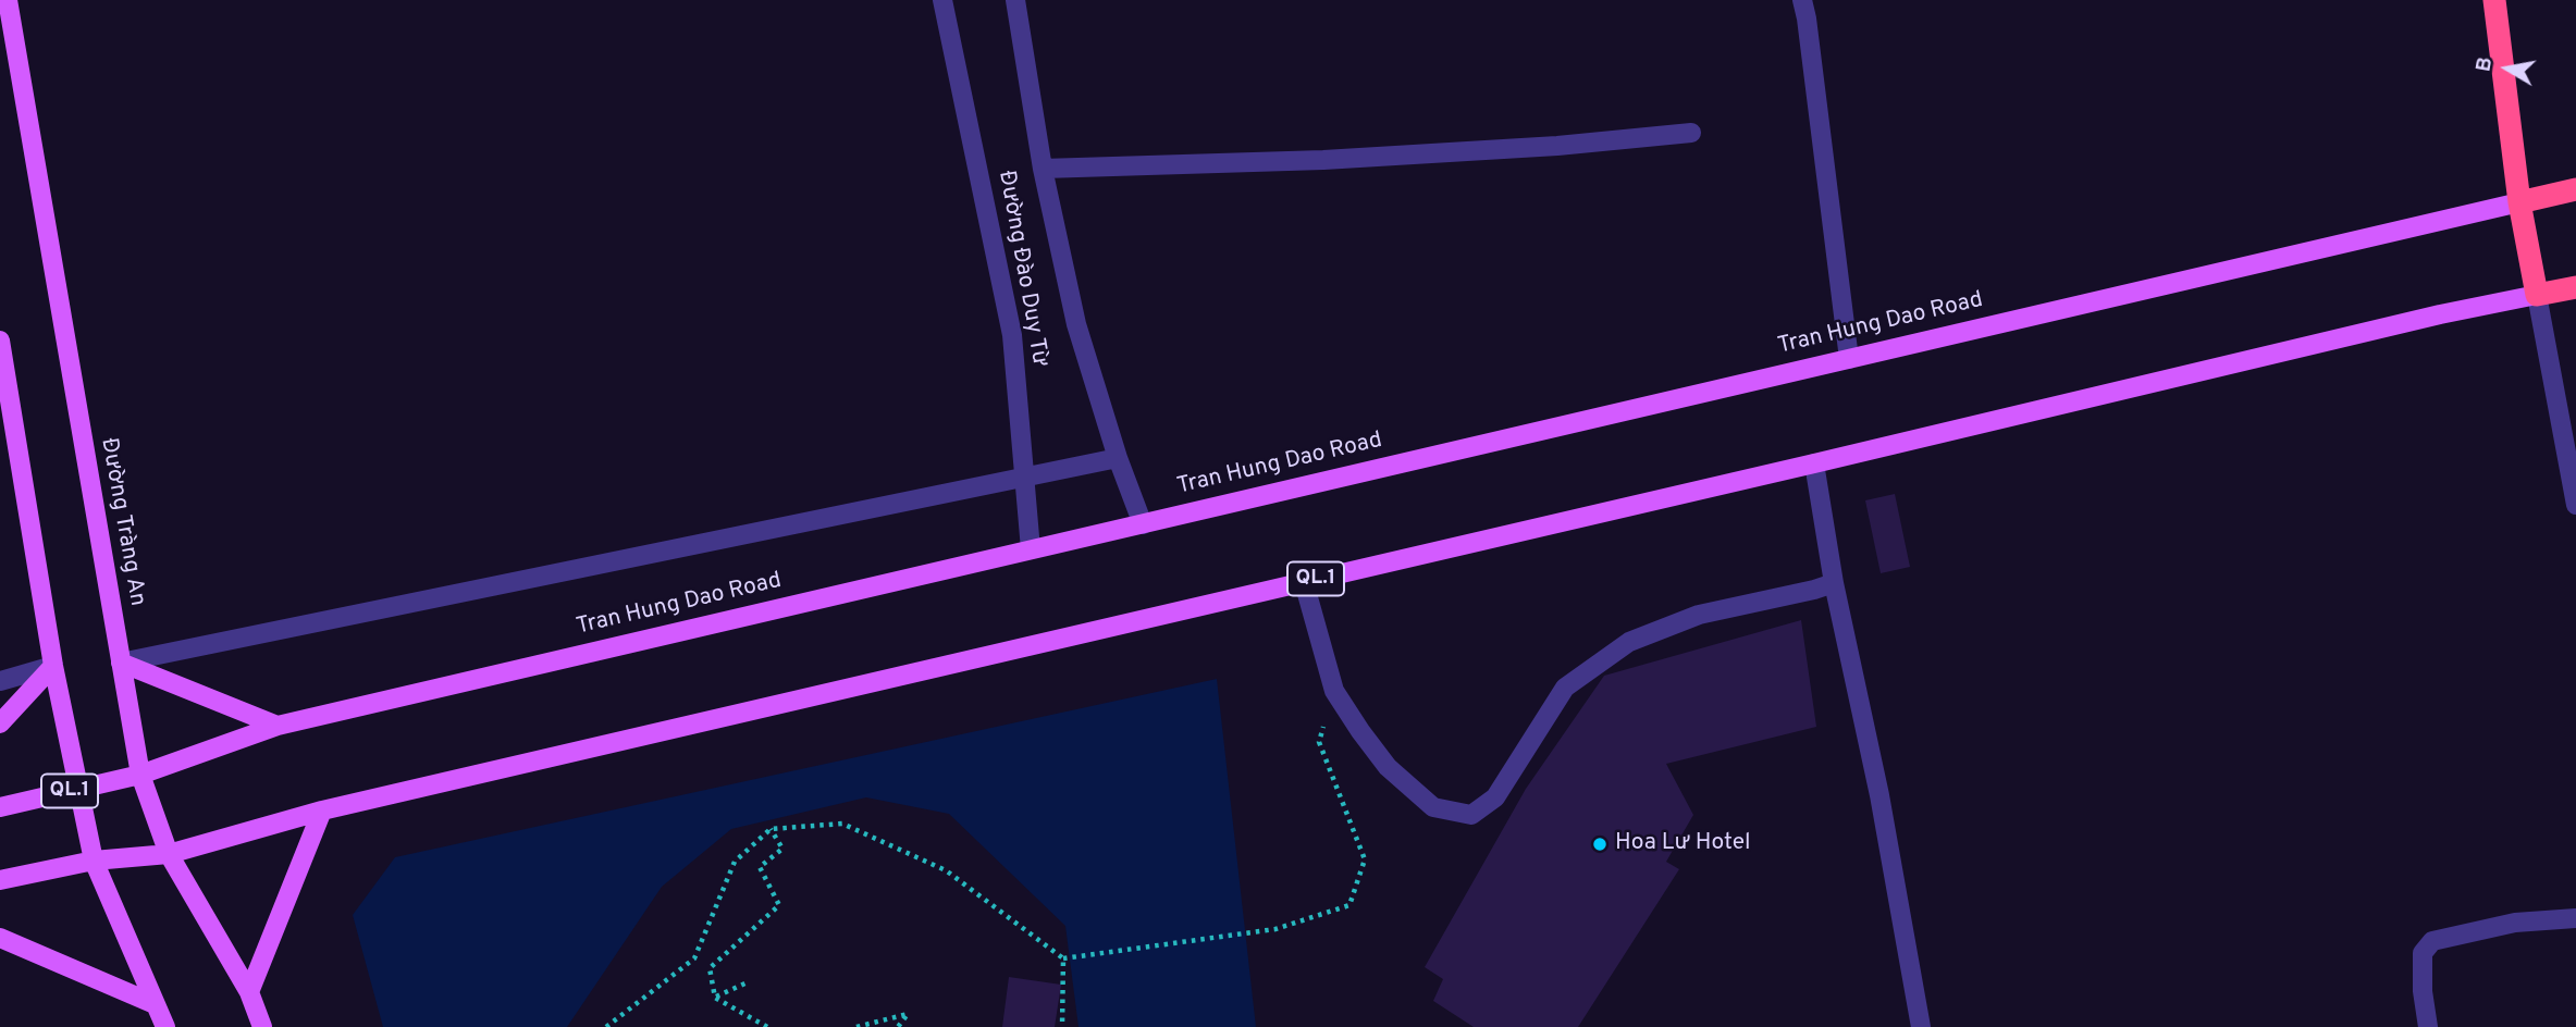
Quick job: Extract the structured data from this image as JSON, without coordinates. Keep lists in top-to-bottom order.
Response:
{
  "streets": {
    "highway": ["Tran Hung Dao Road", "QL.1"],
    "main road": ["Đường Tràng An"],
    "street": ["Đường Đào Duy Từ"]
  },
  "crossings": [
    ["Đường Đào Duy Từ", "Tran Hung Dao Road"],
    ["Tran Hung Dao Road", "Đường Tràng An"],
    ["Đường Tràng An", "QL.1"]
  ],
  "places": ["Hoa Lư Hotel"],
  "north": "left"
}
